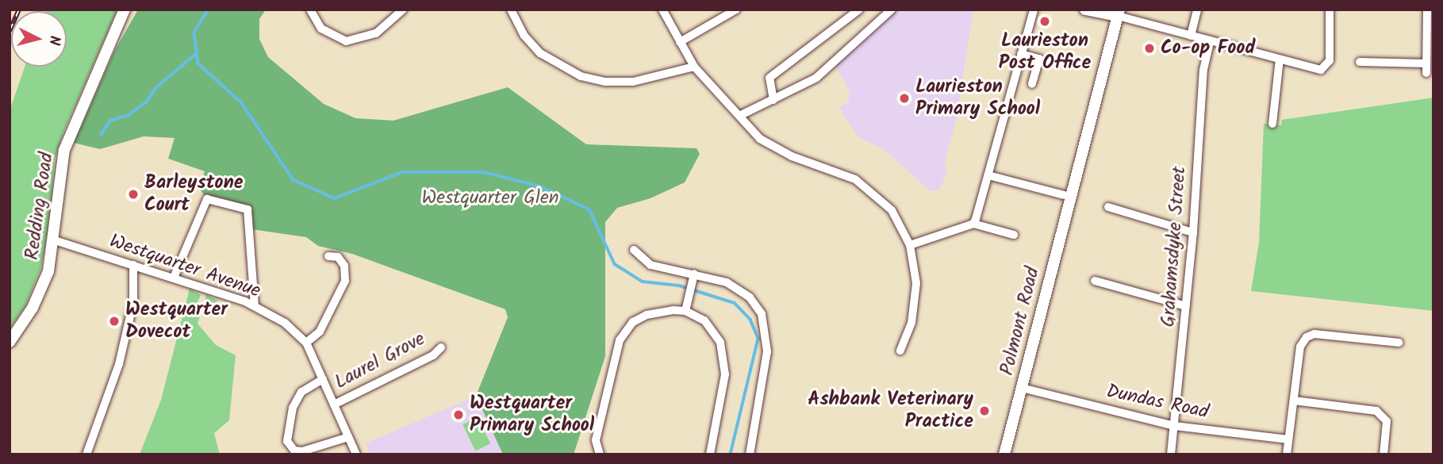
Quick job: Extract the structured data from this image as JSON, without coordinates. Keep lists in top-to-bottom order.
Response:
{
  "streets": {
    "main road": ["Redding Road", "Polmont Road"],
    "street": [
      "Grahamsdyke Street",
      "Westquarter Avenue",
      "Laurel Grove",
      "Dundas Road"
    ]
  },
  "crossings": [
    ["Redding Road", "Westquarter Avenue"],
    ["Grahamsdyke Street", "Dundas Road"],
    ["Westquarter Avenue", "Laurel Grove"],
    ["Polmont Road", "Dundas Road"]
  ],
  "parks": ["Westquarter Glen"],
  "places": [
    "Laurieston Post Office",
    "Co-op Food",
    "Laurieston Primary School",
    "Barleystone Court",
    "Westquarter Dovecot",
    "Ashbank Veterinary Practice",
    "Westquarter Primary School"
  ],
  "north": "right"
}
